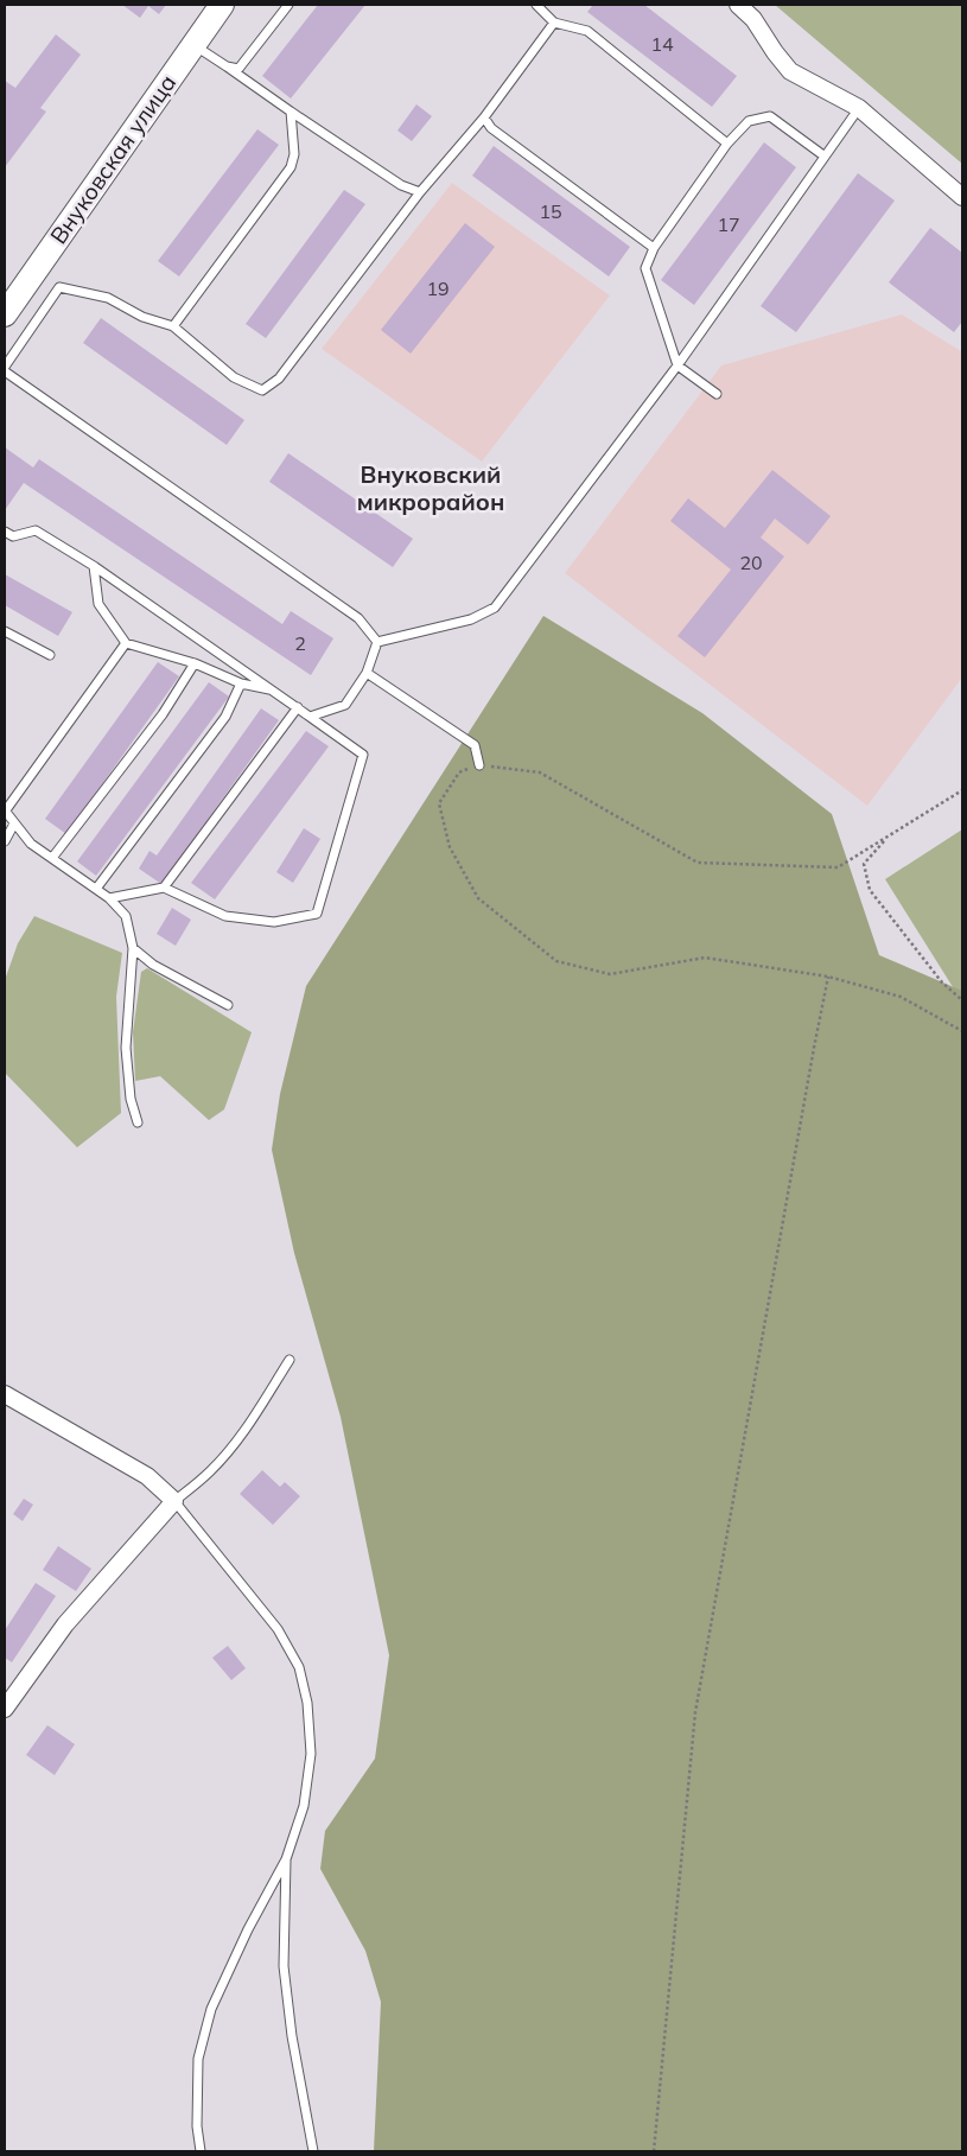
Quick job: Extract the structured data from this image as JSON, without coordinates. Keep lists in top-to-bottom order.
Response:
{
  "streets": {
    "main road": ["Внуковская улица"]
  },
  "districts": ["Внуковский микрорайон"],
  "house_numbers": [
    "14",
    "15",
    "17",
    "19",
    "20",
    "2"
  ]
}
